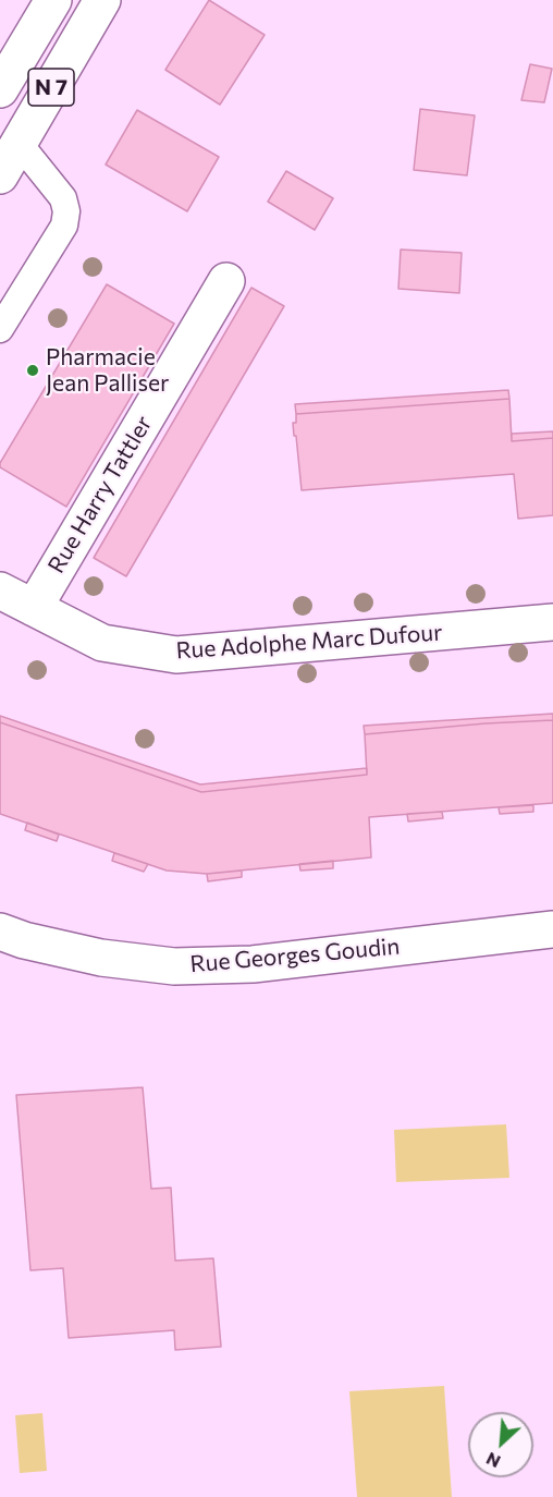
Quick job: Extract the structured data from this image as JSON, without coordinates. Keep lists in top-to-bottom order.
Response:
{
  "streets": {
    "street": [
      "N 7",
      "Rue Harry Tattler",
      "Rue Adolphe Marc Dufour",
      "Rue Georges Goudin"
    ]
  },
  "crossings": [
    ["Rue Harry Tattler", "Rue Adolphe Marc Dufour"]
  ],
  "places": ["Pharmacie Jean Palliser"],
  "north": "bottom left"
}
